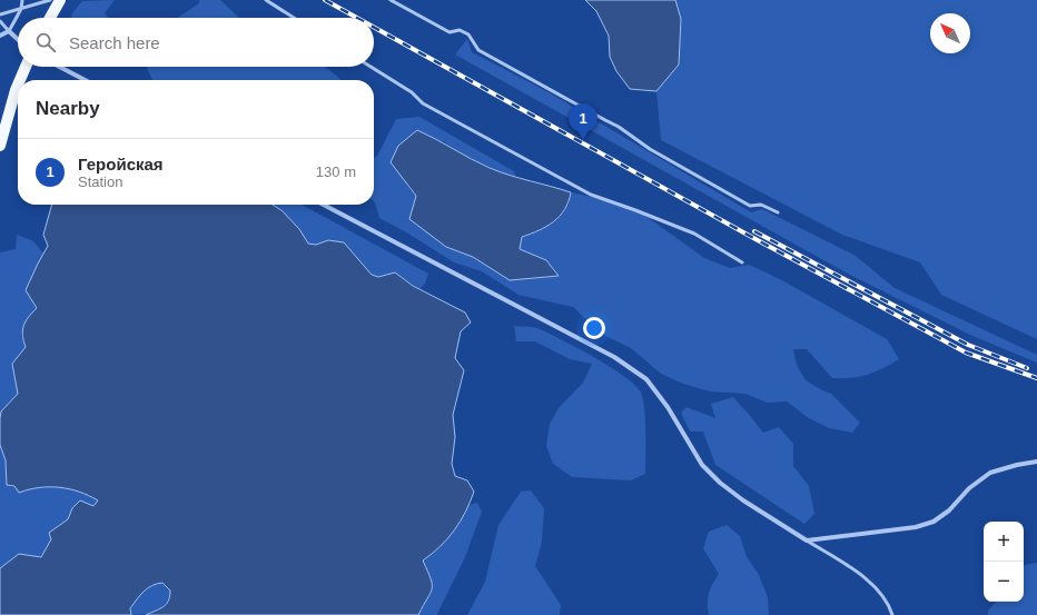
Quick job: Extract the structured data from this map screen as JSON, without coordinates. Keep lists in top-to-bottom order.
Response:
{
  "north": "top left",
  "page": {
    "search": "Search here",
    "heading": "Nearby",
    "pins": "1",
    "list": [
      {
        "mark": "1",
        "name": "Геройская",
        "note": "Station",
        "value": "130 m"
      }
    ],
    "map_buttons": ["+", "−"]
  }
}
